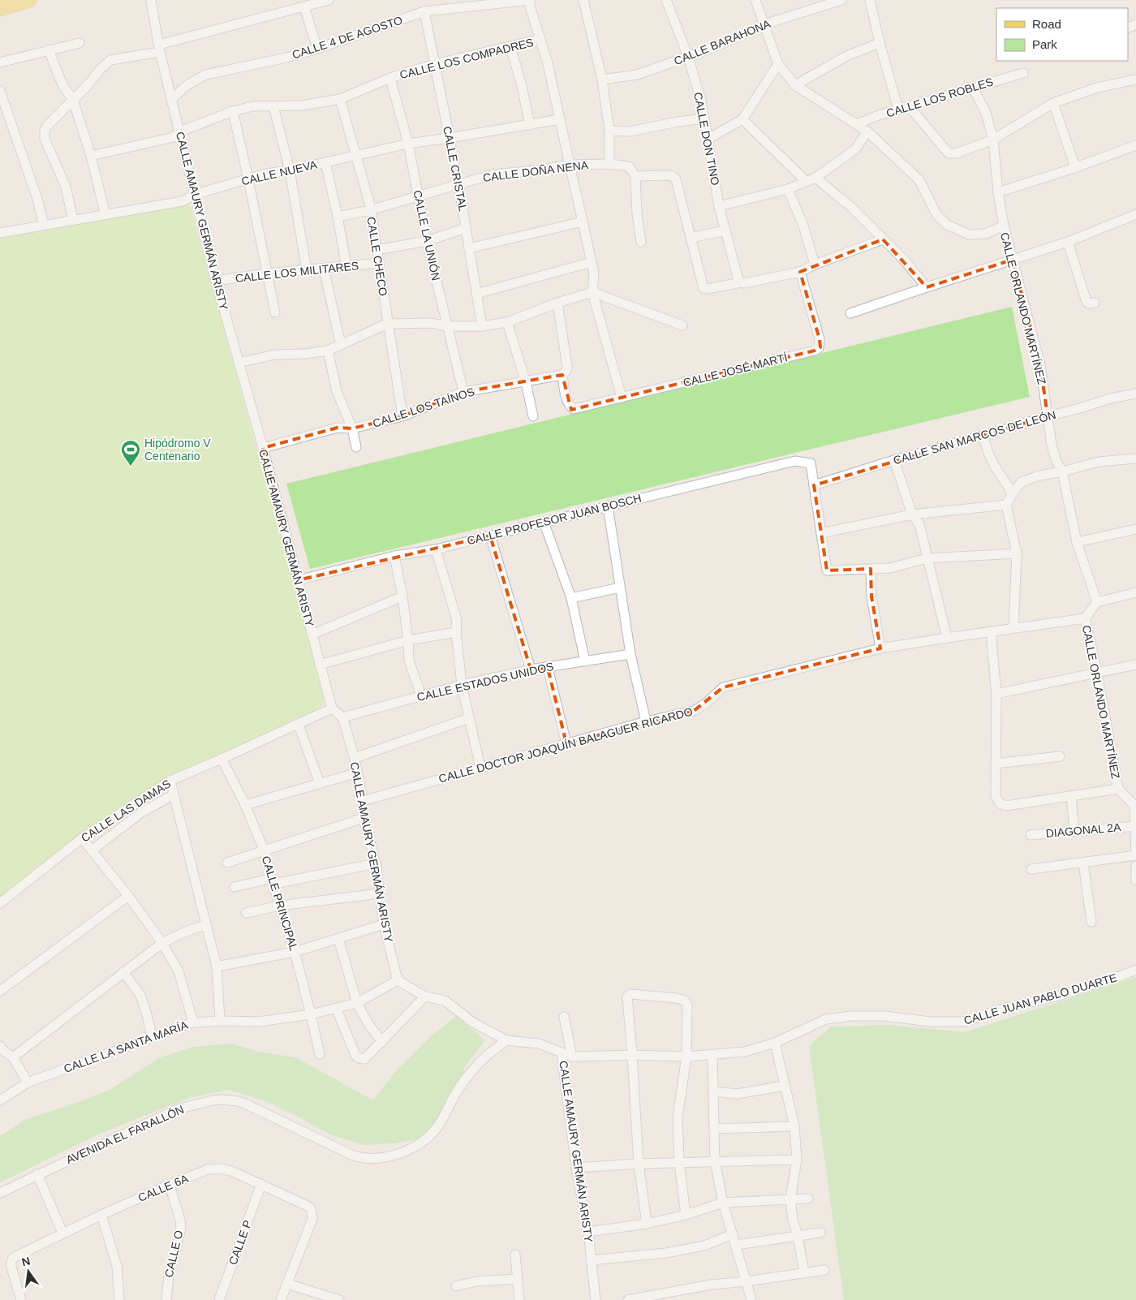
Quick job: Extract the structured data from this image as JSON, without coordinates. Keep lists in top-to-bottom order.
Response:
{
  "streets": {
    "street": [
      "CALLE 4 DE AGOSTO",
      "CALLE BARAHONA",
      "CALLE LOS COMPADRES",
      "CALLE LOS ROBLES",
      "CALLE DON TINO",
      "CALLE CRISTAL",
      "CALLE DOÑA NENA",
      "CALLE NUEVA",
      "CALLE AMAURY GERMÁN ARISTY",
      "CALLE LA UNIÓN",
      "CALLE CHECO",
      "CALLE LOS MILITARES",
      "CALLE ORLANDO MARTÍNEZ",
      "CALLE JOSÉ MARTÍ",
      "CALLE LOS TAÍNOS",
      "CALLE SAN MARCOS DE LEÓN",
      "CALLE PROFESOR JUAN BOSCH",
      "CALLE ESTADOS UNIDOS",
      "CALLE DOCTOR JOAQUÍN BALAGUER RICARDO",
      "CALLE LAS DAMAS",
      "DIAGONAL 2A",
      "CALLE PRINCIPAL",
      "CALLE JUAN PABLO DUARTE",
      "CALLE LA SANTA MARÍA",
      "AVENIDA EL FARALLÓN",
      "CALLE 6A",
      "CALLE P",
      "CALLE O"
    ]
  },
  "crossings": [
    ["CALLE 4 DE AGOSTO", "CALLE CRISTAL"],
    ["CALLE 4 DE AGOSTO", "CALLE AMAURY GERMÁN ARISTY"],
    ["CALLE BARAHONA", "CALLE DON TINO"],
    ["CALLE LOS COMPADRES", "CALLE CRISTAL"],
    ["CALLE LOS COMPADRES", "CALLE AMAURY GERMÁN ARISTY"],
    ["CALLE LOS COMPADRES", "CALLE LA UNIÓN"],
    ["CALLE LOS COMPADRES", "CALLE CHECO"],
    ["CALLE LOS ROBLES", "CALLE ORLANDO MARTÍNEZ"],
    ["CALLE CRISTAL", "CALLE DOÑA NENA"],
    ["CALLE CRISTAL", "CALLE NUEVA"],
    ["CALLE DOÑA NENA", "CALLE LA UNIÓN"],
    ["CALLE DOÑA NENA", "CALLE CHECO"],
    ["CALLE NUEVA", "CALLE AMAURY GERMÁN ARISTY"],
    ["CALLE NUEVA", "CALLE LA UNIÓN"],
    ["CALLE NUEVA", "CALLE CHECO"],
    ["CALLE AMAURY GERMÁN ARISTY", "CALLE LOS MILITARES"],
    ["CALLE AMAURY GERMÁN ARISTY", "CALLE LOS TAÍNOS"],
    ["CALLE AMAURY GERMÁN ARISTY", "CALLE PROFESOR JUAN BOSCH"],
    ["CALLE AMAURY GERMÁN ARISTY", "CALLE ESTADOS UNIDOS"],
    ["CALLE AMAURY GERMÁN ARISTY", "CALLE DOCTOR JOAQUÍN BALAGUER RICARDO"],
    ["CALLE AMAURY GERMÁN ARISTY", "CALLE LAS DAMAS"],
    ["CALLE AMAURY GERMÁN ARISTY", "CALLE JUAN PABLO DUARTE"],
    ["CALLE AMAURY GERMÁN ARISTY", "CALLE LA SANTA MARÍA"],
    ["CALLE AMAURY GERMÁN ARISTY", "AVENIDA EL FARALLÓN"],
    ["CALLE LA UNIÓN", "CALLE LOS TAÍNOS"],
    ["CALLE CHECO", "CALLE LOS MILITARES"],
    ["CALLE CHECO", "CALLE LOS TAÍNOS"],
    ["CALLE ORLANDO MARTÍNEZ", "CALLE SAN MARCOS DE LEÓN"],
    ["CALLE ORLANDO MARTÍNEZ", "CALLE DOCTOR JOAQUÍN BALAGUER RICARDO"],
    ["CALLE ORLANDO MARTÍNEZ", "DIAGONAL 2A"],
    ["CALLE JOSÉ MARTÍ", "CALLE LOS TAÍNOS"],
    ["CALLE SAN MARCOS DE LEÓN", "CALLE PROFESOR JUAN BOSCH"],
    ["CALLE LAS DAMAS", "CALLE PRINCIPAL"],
    ["CALLE PRINCIPAL", "CALLE LA SANTA MARÍA"],
    ["CALLE 6A", "CALLE P"],
    ["CALLE 6A", "CALLE O"]
  ],
  "places": {
    "sports": ["Hipódromo V Centenario"]
  },
  "legend": ["Road", "Park"],
  "north": "top"
}
